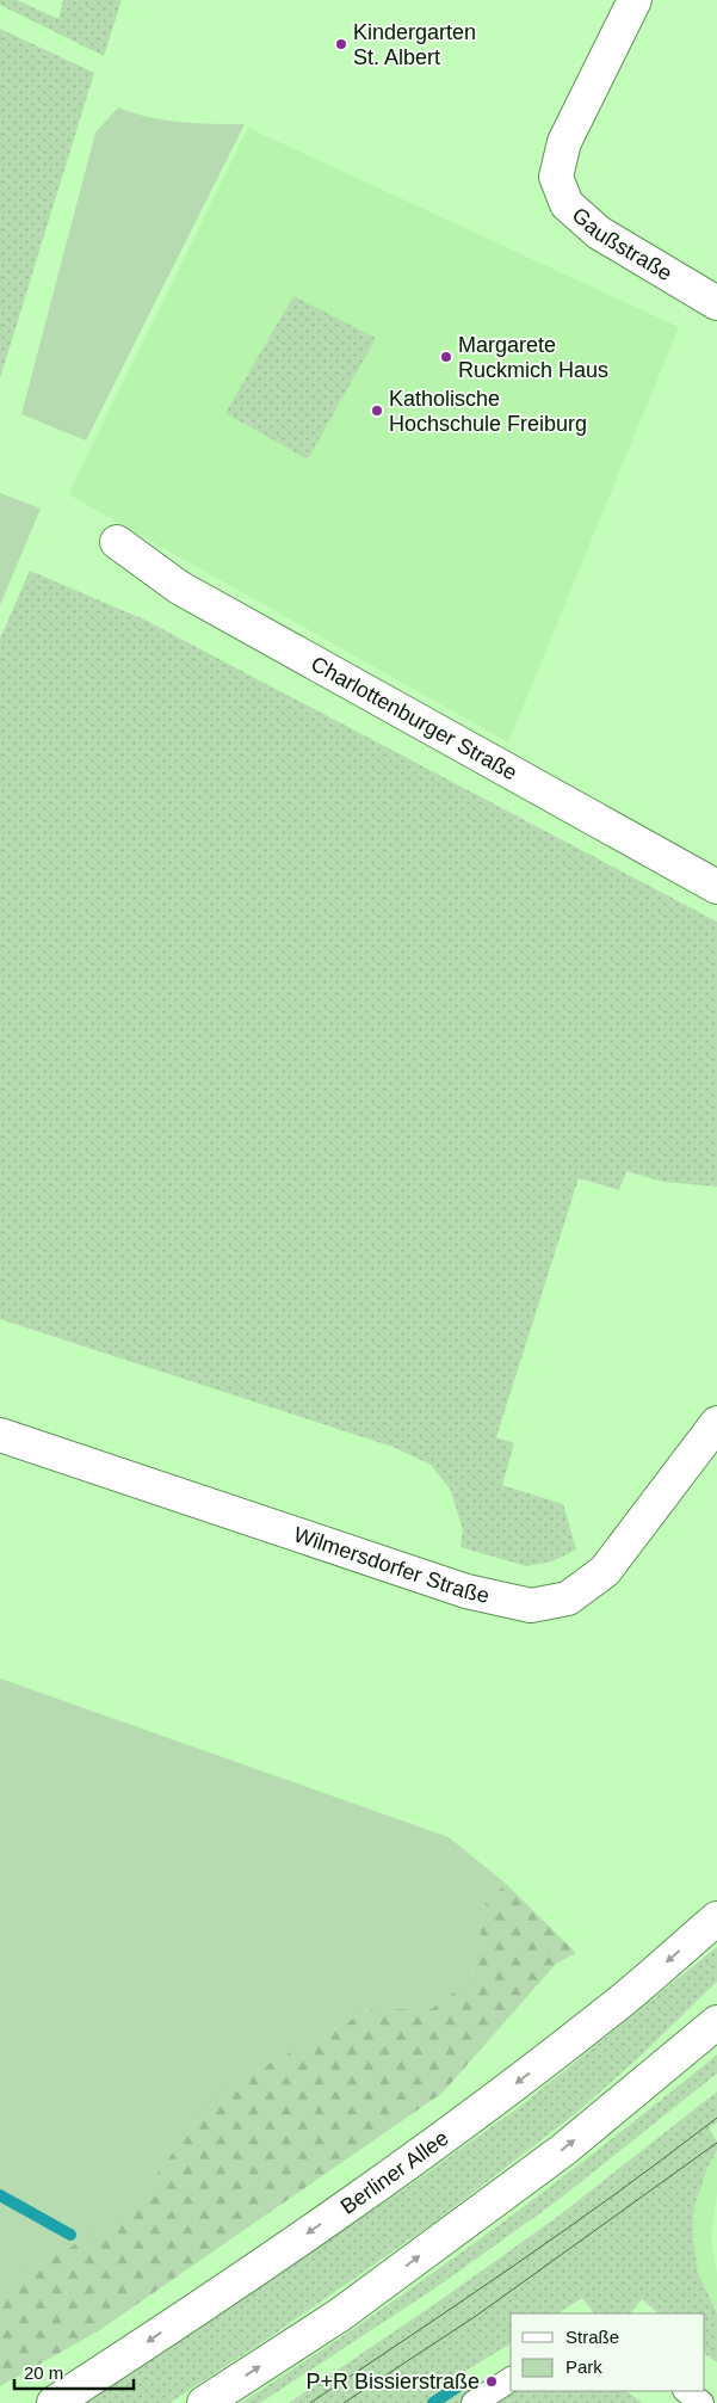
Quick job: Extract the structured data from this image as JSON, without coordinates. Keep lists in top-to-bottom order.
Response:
{
  "streets": {
    "street": [
      "Gaußstraße",
      "Charlottenburger Straße",
      "Wilmersdorfer Straße",
      "Berliner Allee"
    ]
  },
  "places": [
    "Kindergarten St. Albert",
    "Margarete Ruckmich Haus",
    "Katholische Hochschule Freiburg",
    "P+R Bissierstraße"
  ],
  "legend": ["Straße", "Park"],
  "scale_bar": "20 m"
}
